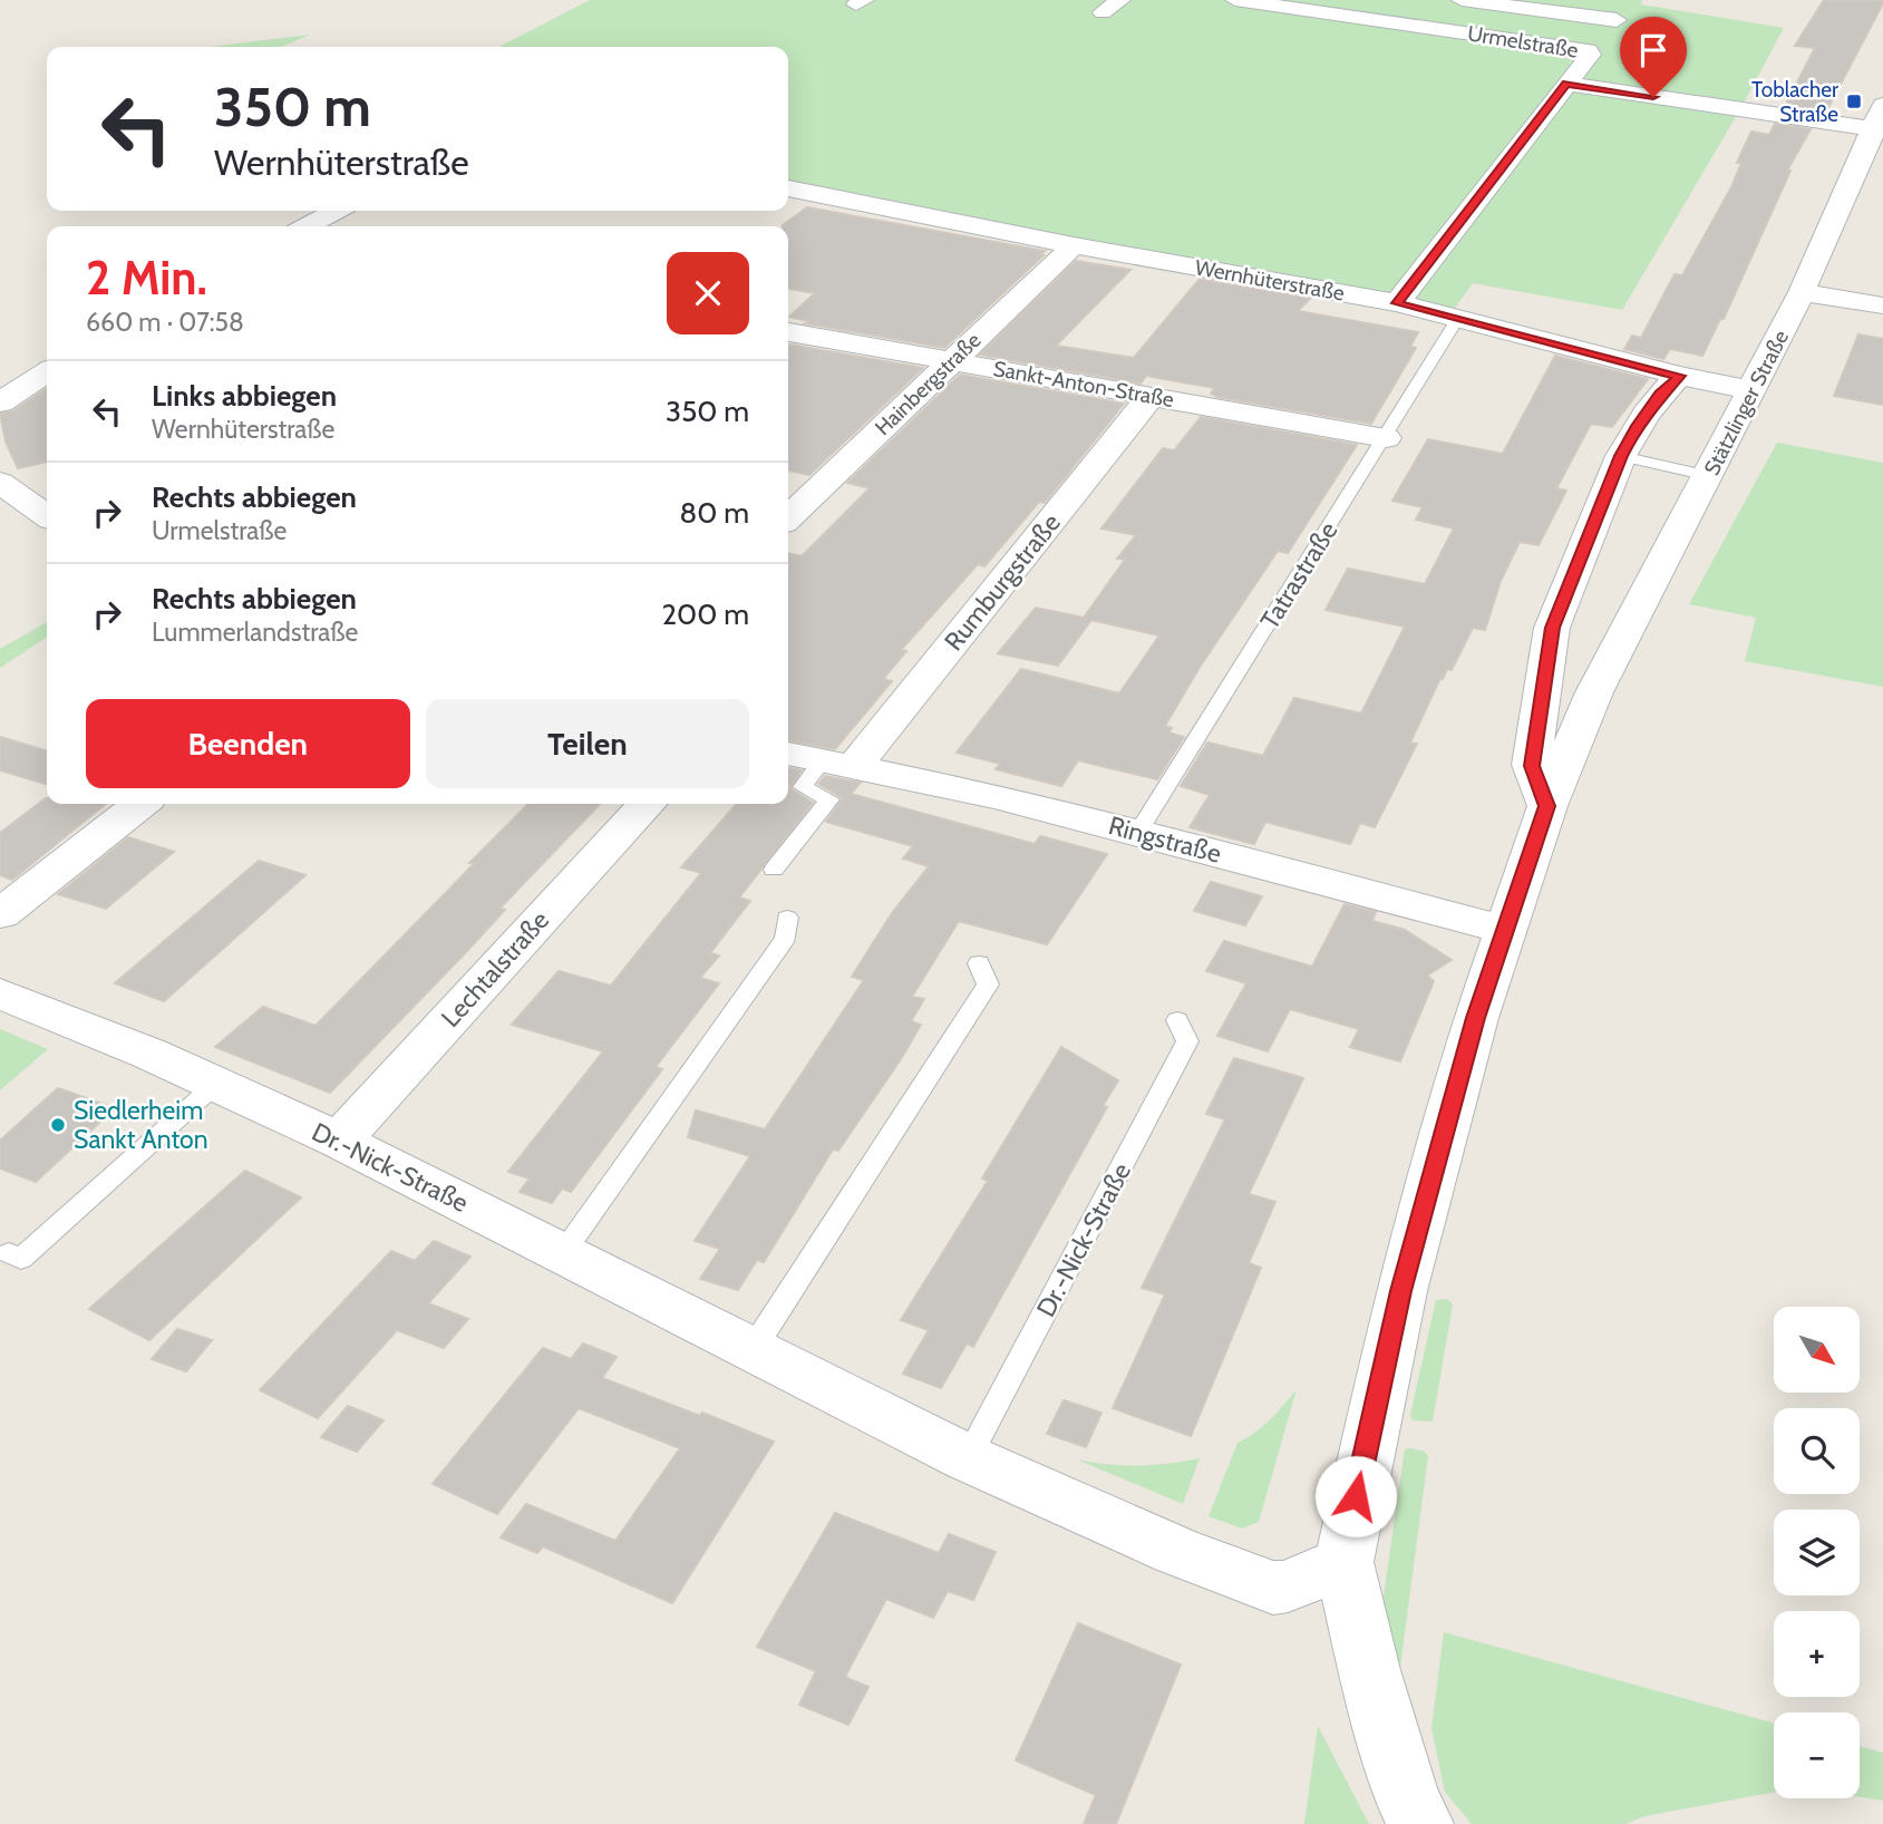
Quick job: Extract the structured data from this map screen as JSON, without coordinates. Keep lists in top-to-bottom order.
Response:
{
  "streets": {
    "street": [
      "Urmelstraße",
      "Wernhüterstraße",
      "Hainbergstraße",
      "Sankt-Anton-Straße",
      "Stätzlinger Straße",
      "Rumburgstraße",
      "Ringstraße",
      "Lechtalstraße",
      "Dr.-Nick-Straße"
    ],
    "lane": ["Tatrastraße"]
  },
  "crossings": [
    ["Urmelstraße", "Wernhüterstraße"],
    ["Wernhüterstraße", "Hainbergstraße"],
    ["Wernhüterstraße", "Stätzlinger Straße"],
    ["Wernhüterstraße", "Tatrastraße"],
    ["Hainbergstraße", "Sankt-Anton-Straße"],
    ["Sankt-Anton-Straße", "Tatrastraße"],
    ["Sankt-Anton-Straße", "Rumburgstraße"],
    ["Stätzlinger Straße", "Ringstraße"],
    ["Stätzlinger Straße", "Dr.-Nick-Straße"],
    ["Tatrastraße", "Ringstraße"],
    ["Rumburgstraße", "Ringstraße"],
    ["Lechtalstraße", "Dr.-Nick-Straße"]
  ],
  "places": {
    "transit": ["Toblacher Straße"],
    "other": ["Siedlerheim Sankt Anton"]
  },
  "north": "bottom right",
  "page": {
    "turn": ["350 m", "Wernhüterstraße"],
    "heading": ["2 Min.", "660 m · 07:58"],
    "list": [
      {
        "name": "Links abbiegen",
        "note": "Wernhüterstraße",
        "value": "350 m"
      },
      {
        "name": "Rechts abbiegen",
        "note": "Urmelstraße",
        "value": "80 m"
      },
      {
        "name": "Rechts abbiegen",
        "note": "Lummerlandstraße",
        "value": "200 m"
      }
    ],
    "buttons": ["Beenden", "Teilen"],
    "map_buttons": ["+", "−"]
  }
}
